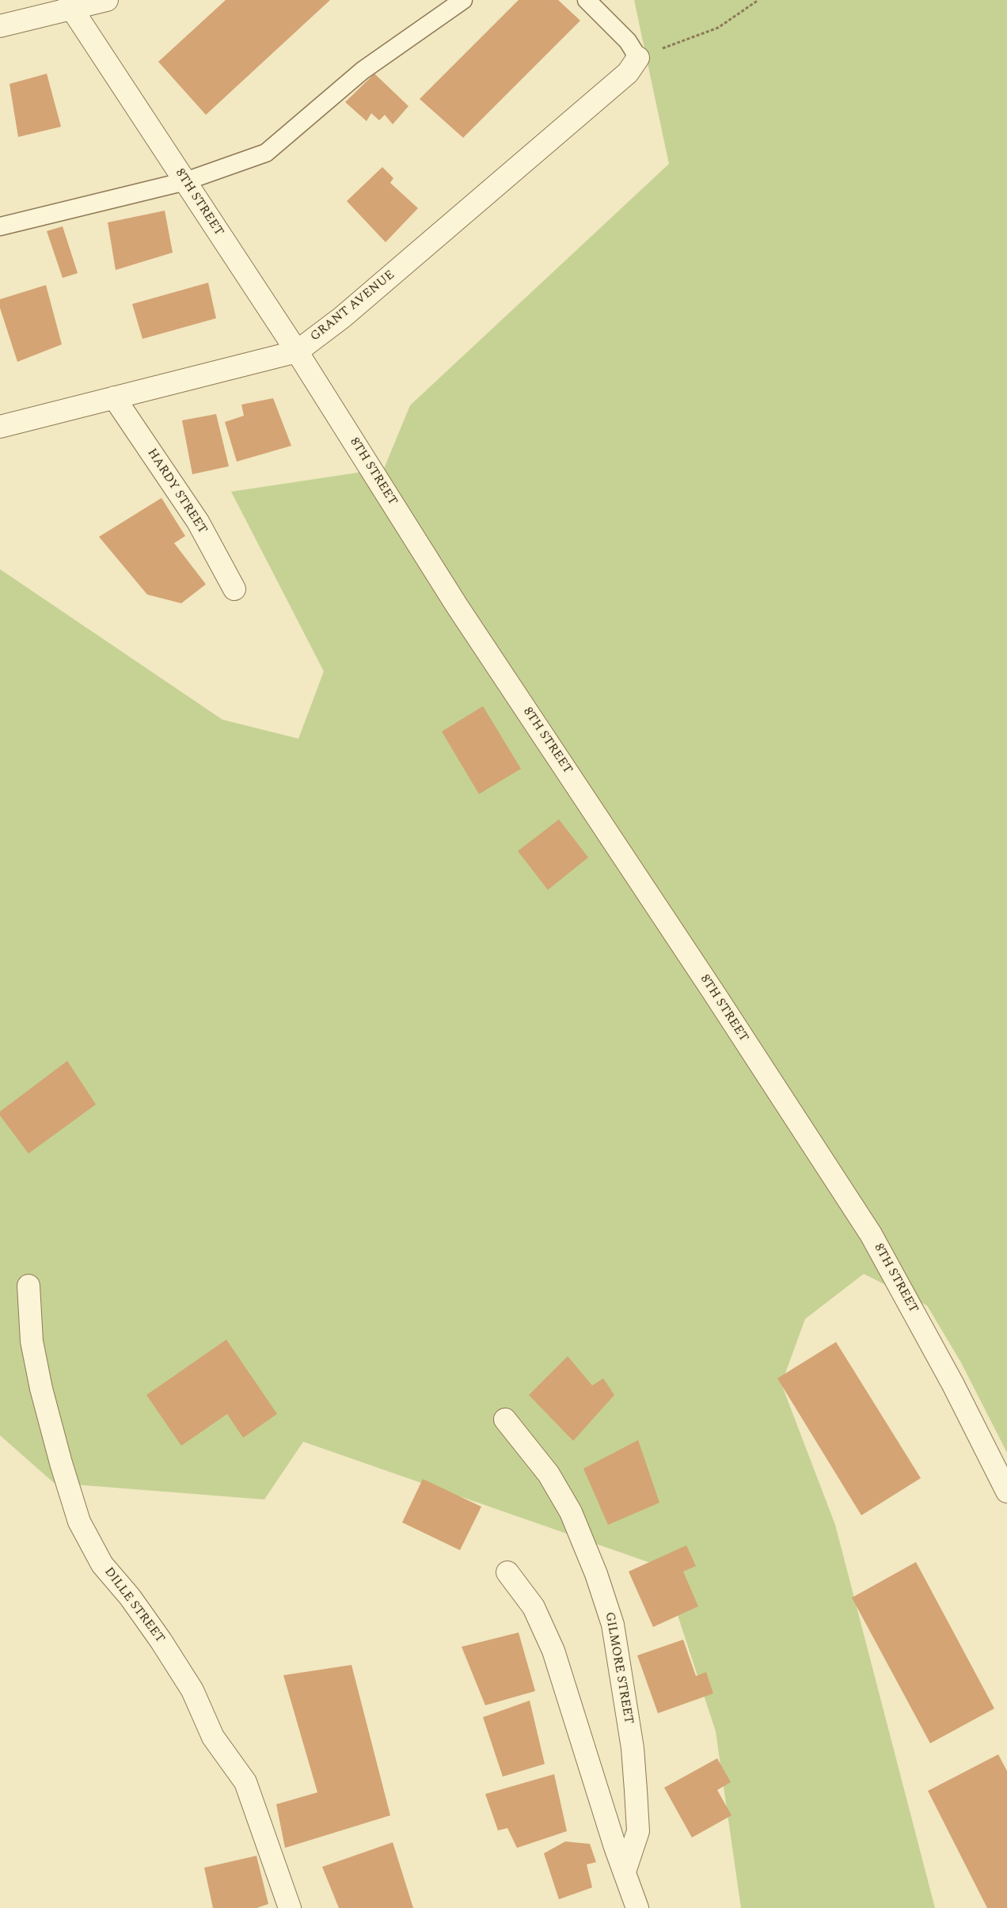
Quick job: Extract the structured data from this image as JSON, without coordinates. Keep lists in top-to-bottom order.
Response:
{
  "streets": {
    "street": [
      "8TH STREET",
      "GRANT AVENUE",
      "HARDY STREET",
      "DILLE STREET",
      "GILMORE STREET"
    ]
  },
  "crossings": [
    ["8TH STREET", "GRANT AVENUE"],
    ["GRANT AVENUE", "HARDY STREET"]
  ]
}
